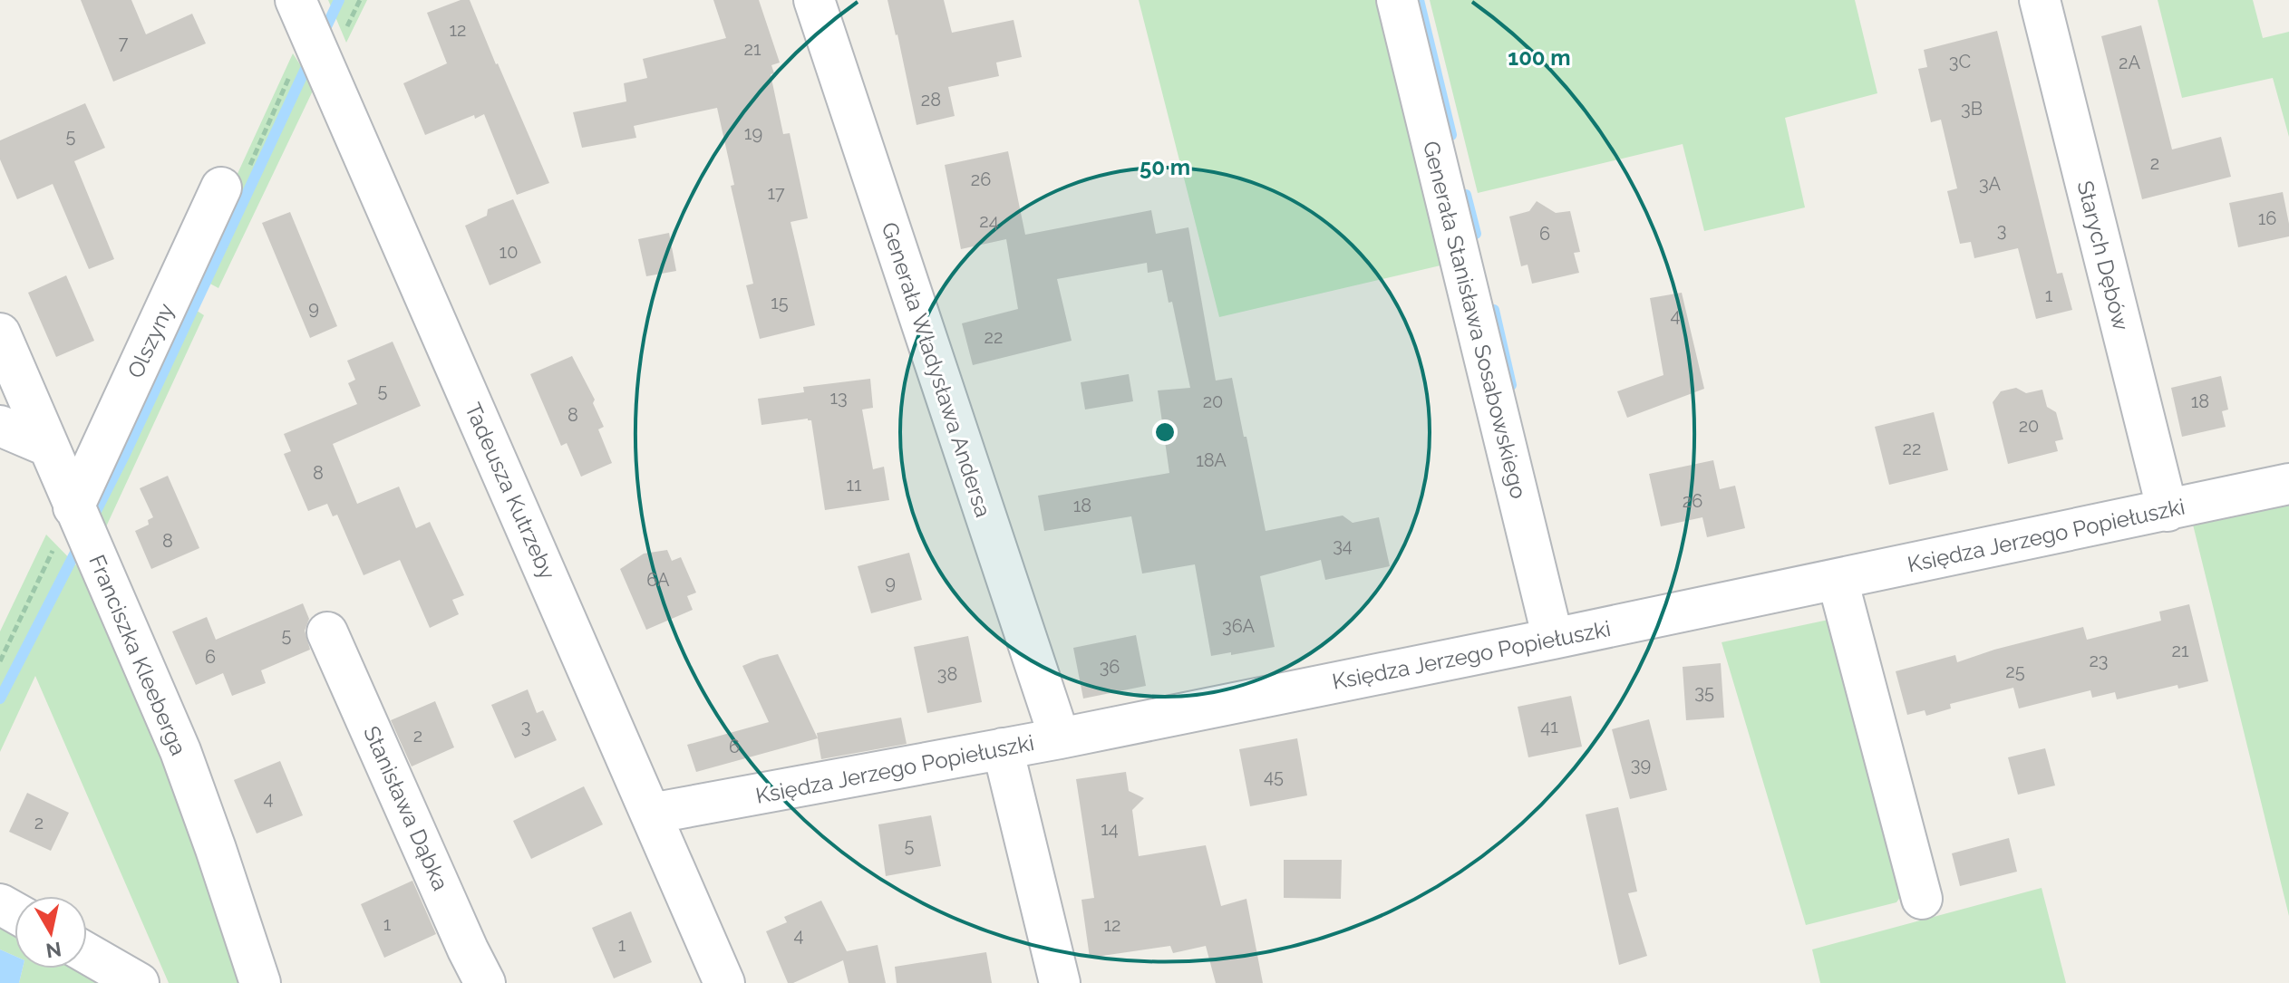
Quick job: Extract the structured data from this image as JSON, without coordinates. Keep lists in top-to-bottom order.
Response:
{
  "streets": {
    "street": [
      "Starych Dębów",
      "Generała Stanisława Sosabowskiego",
      "Olszyny",
      "Generała Władysława Andersa",
      "Tadeusza Kutrzeby",
      "Księdza Jerzego Popiełuszki",
      "Franciszka Kleeberga",
      "Stanisława Dąbka"
    ]
  },
  "crossings": [
    ["Starych Dębów", "Księdza Jerzego Popiełuszki"],
    ["Generała Stanisława Sosabowskiego", "Księdza Jerzego Popiełuszki"],
    ["Olszyny", "Franciszka Kleeberga"],
    ["Generała Władysława Andersa", "Księdza Jerzego Popiełuszki"],
    ["Tadeusza Kutrzeby", "Księdza Jerzego Popiełuszki"]
  ],
  "house_numbers": [
    "12",
    "7",
    "21",
    "3C",
    "2A",
    "28",
    "3B",
    "19",
    "5",
    "2",
    "26",
    "3A",
    "17",
    "16",
    "24",
    "3",
    "6",
    "10",
    "1",
    "15",
    "9",
    "4",
    "22",
    "5",
    "13",
    "20",
    "18",
    "8",
    "20",
    "22",
    "18A",
    "8",
    "11",
    "26",
    "18",
    "8",
    "34",
    "6A",
    "9",
    "36A",
    "5",
    "21",
    "6",
    "23",
    "36",
    "25",
    "38",
    "35",
    "3",
    "41",
    "2",
    "6",
    "39",
    "45",
    "4",
    "2",
    "14",
    "5",
    "1",
    "12",
    "4",
    "1"
  ],
  "north": "bottom",
  "rings": ["100 m", "50 m"]
}
